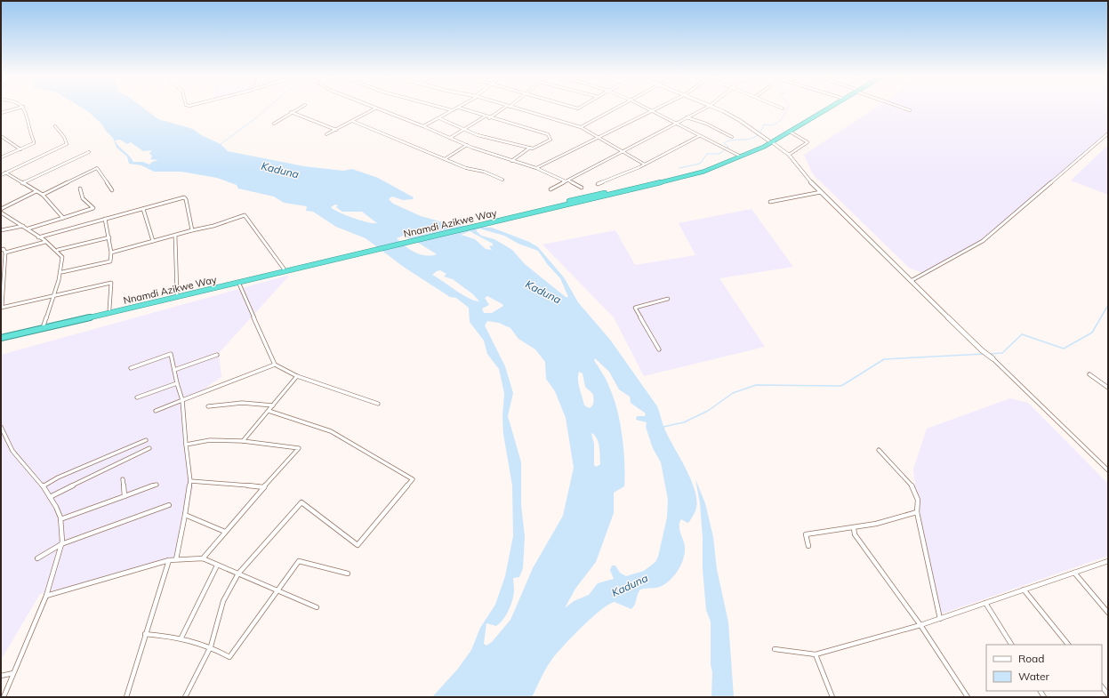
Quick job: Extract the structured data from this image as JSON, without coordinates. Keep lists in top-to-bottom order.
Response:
{
  "streets": {
    "highway": ["Nnamdi Azikwe Way"]
  },
  "water": ["Kaduna"],
  "legend": ["Road", "Water"]
}
